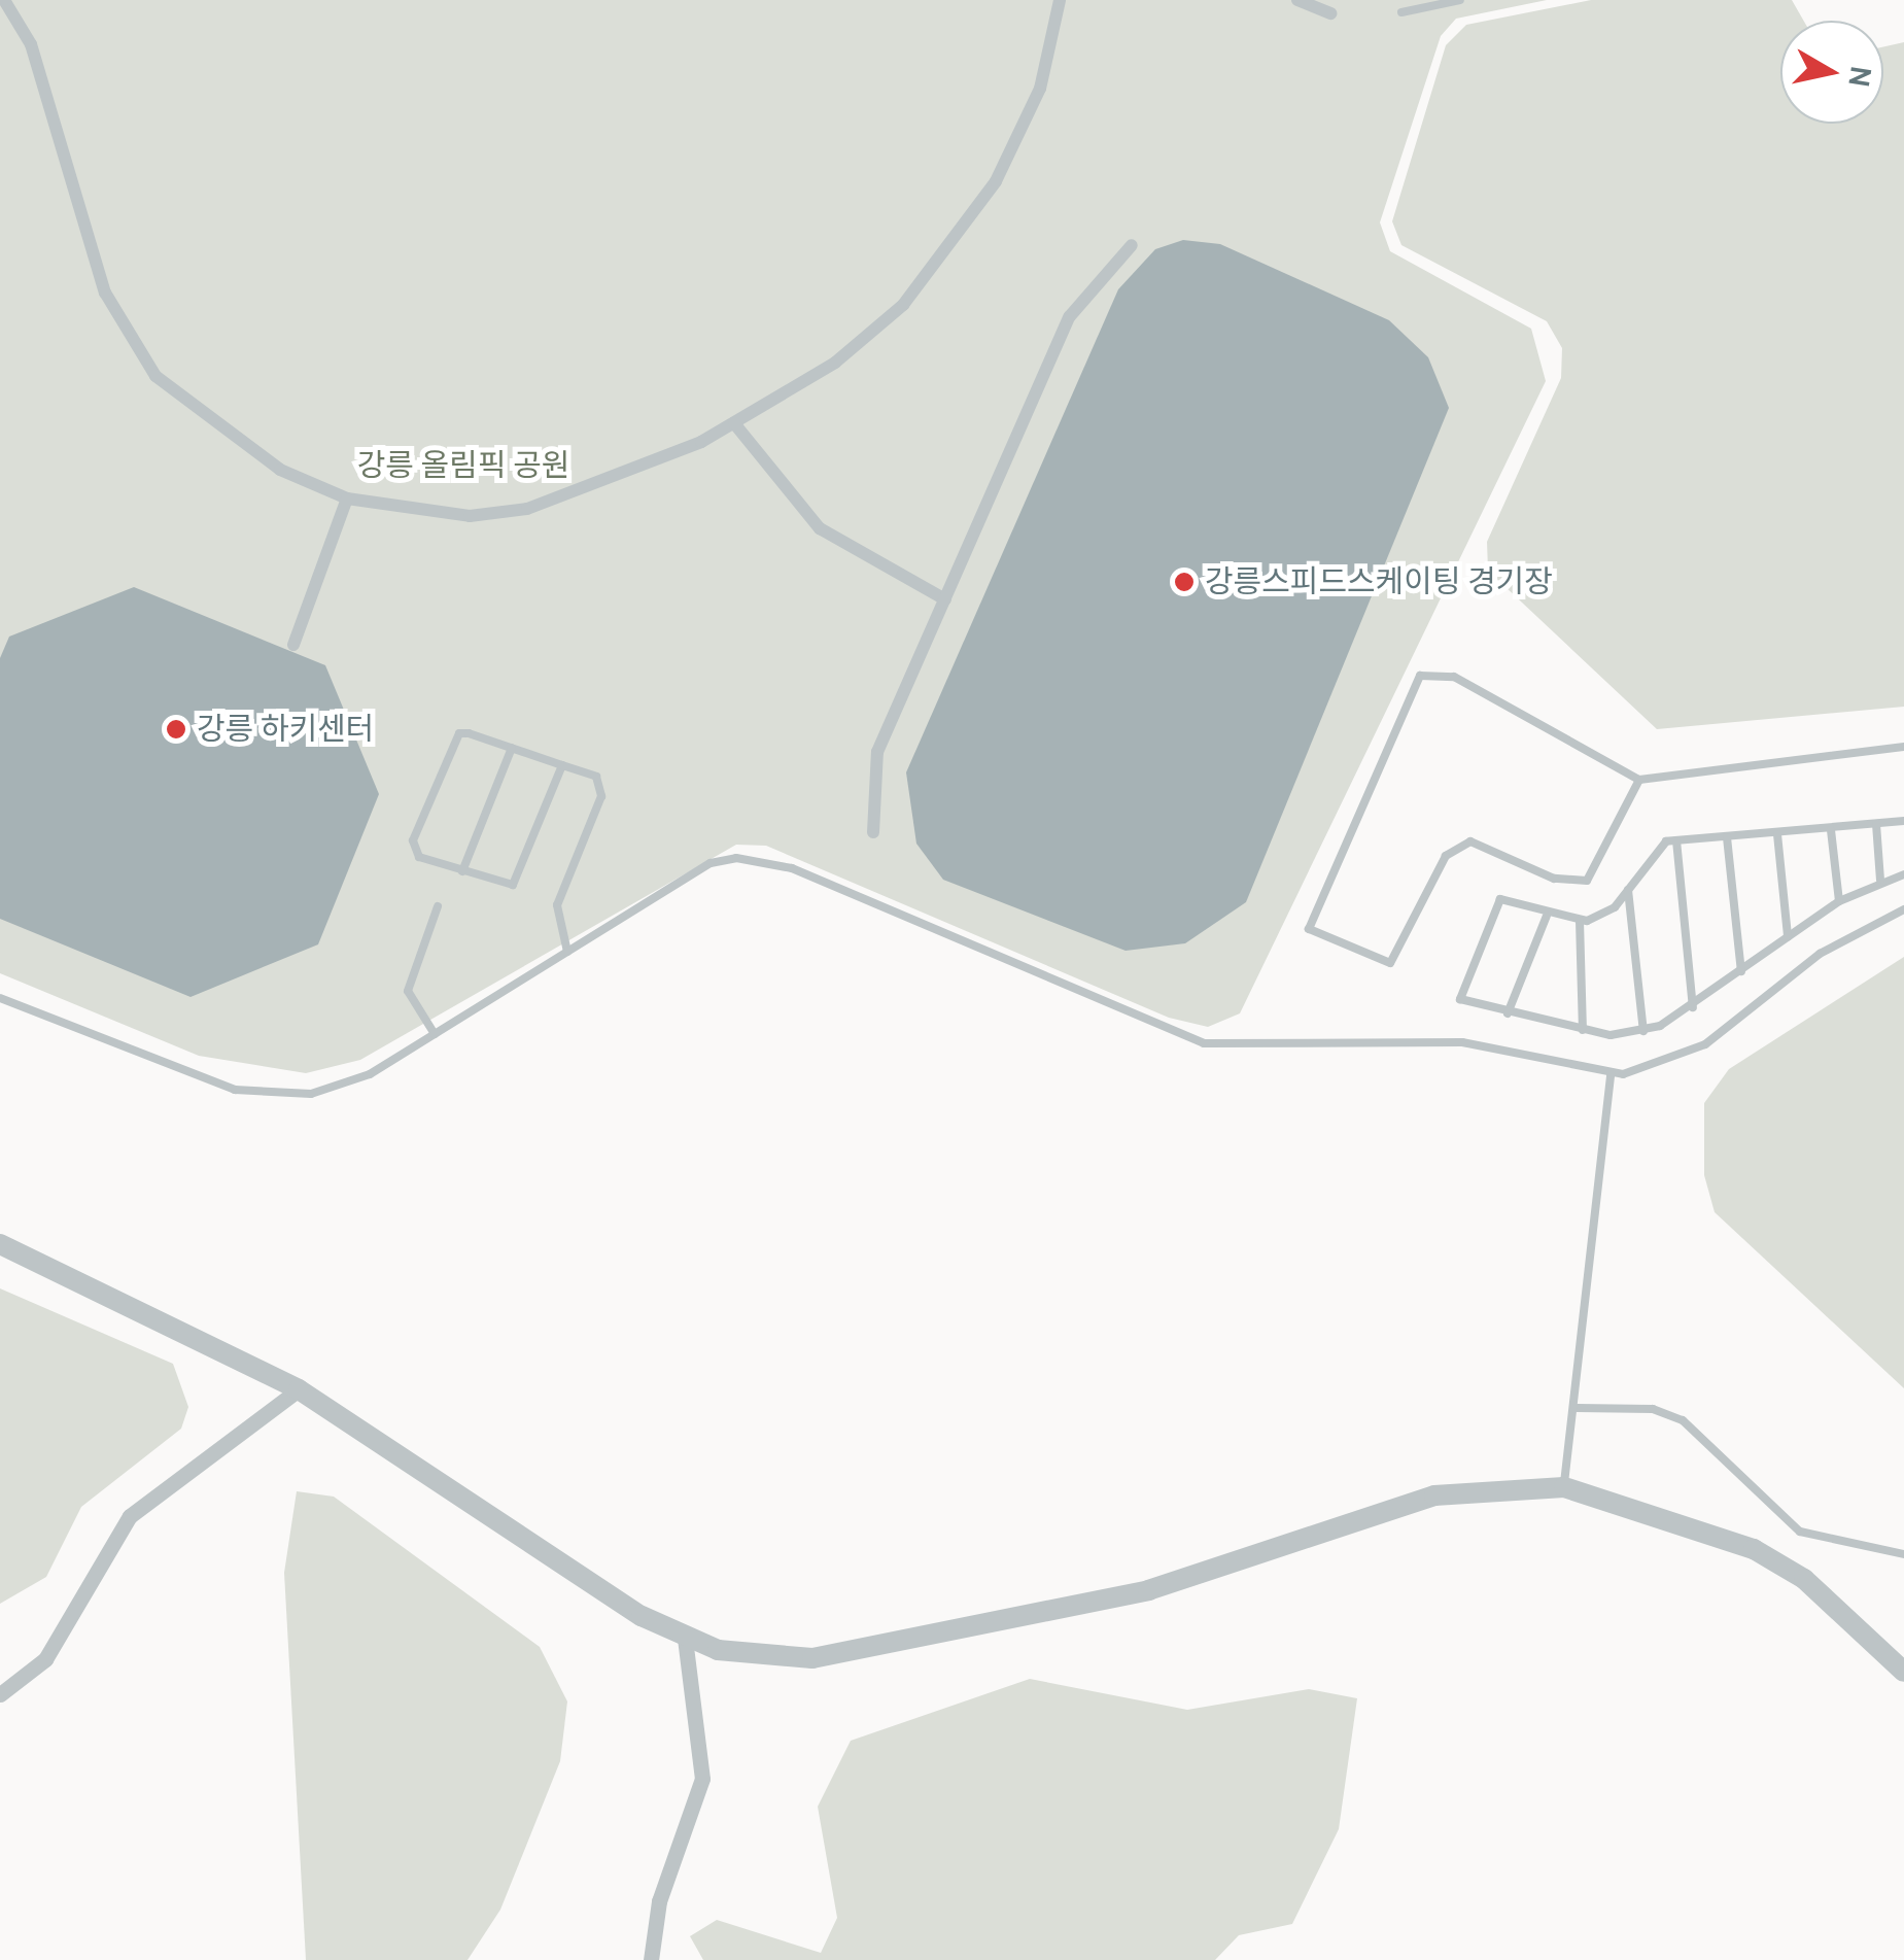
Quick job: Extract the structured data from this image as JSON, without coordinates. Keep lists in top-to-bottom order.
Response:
{
  "parks": ["강릉 올림픽 공원"],
  "places": ["강릉스피드스케이팅 경기장", "강릉 하키센터"],
  "north": "right"
}
